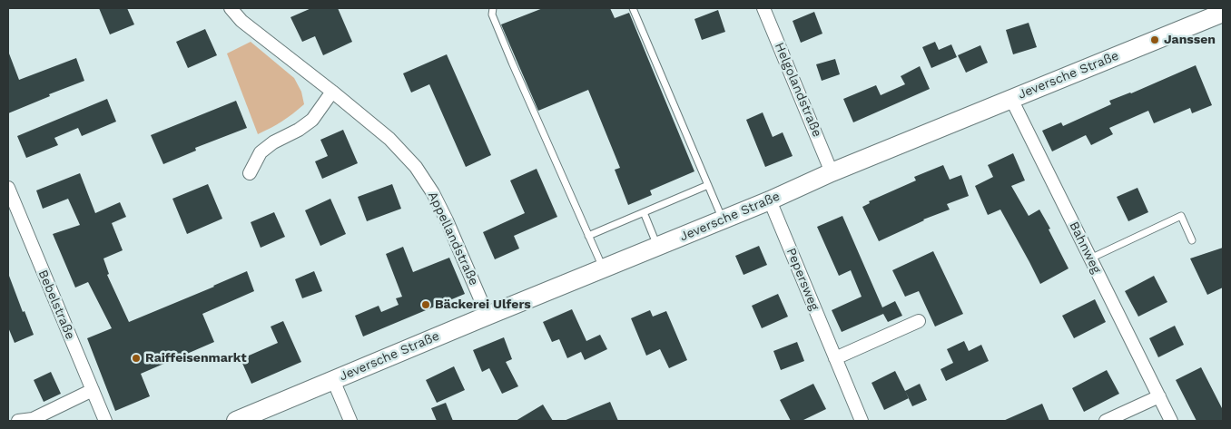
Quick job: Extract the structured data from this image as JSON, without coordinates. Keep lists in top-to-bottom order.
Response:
{
  "streets": {
    "street": [
      "Jeversche Straße",
      "Helgolandstraße",
      "Appellandstraße",
      "Bahnweg",
      "Pepersweg",
      "Bebelstraße"
    ]
  },
  "crossings": [
    ["Jeversche Straße", "Helgolandstraße"],
    ["Jeversche Straße", "Appellandstraße"],
    ["Jeversche Straße", "Bahnweg"],
    ["Jeversche Straße", "Pepersweg"]
  ],
  "places": ["Janssen", "Bäckerei Ulfers", "Raiffeisenmarkt"]
}
